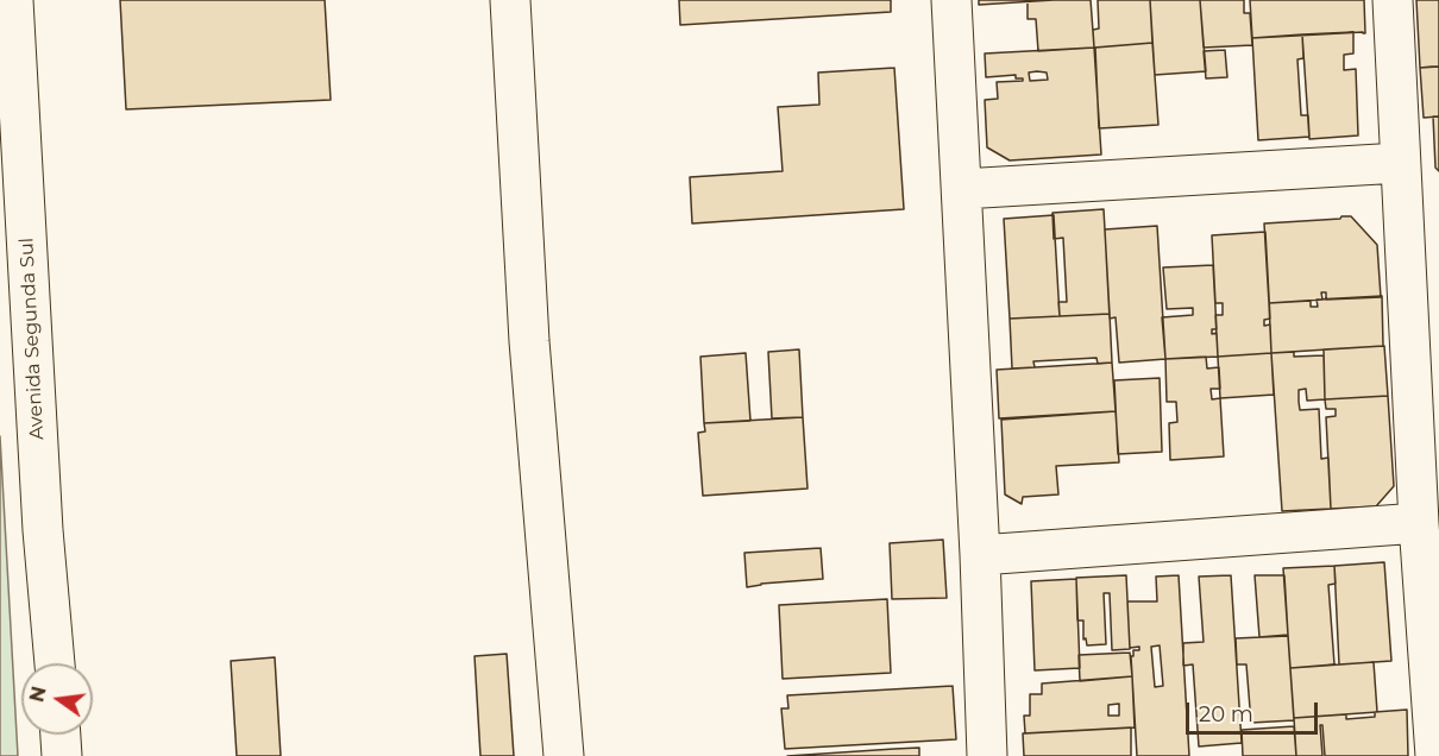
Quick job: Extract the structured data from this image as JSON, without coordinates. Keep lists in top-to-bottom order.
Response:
{
  "streets": {
    "street": ["Avenida Segunda Sul"]
  },
  "scale_bar": "20 m",
  "north": "left"
}
